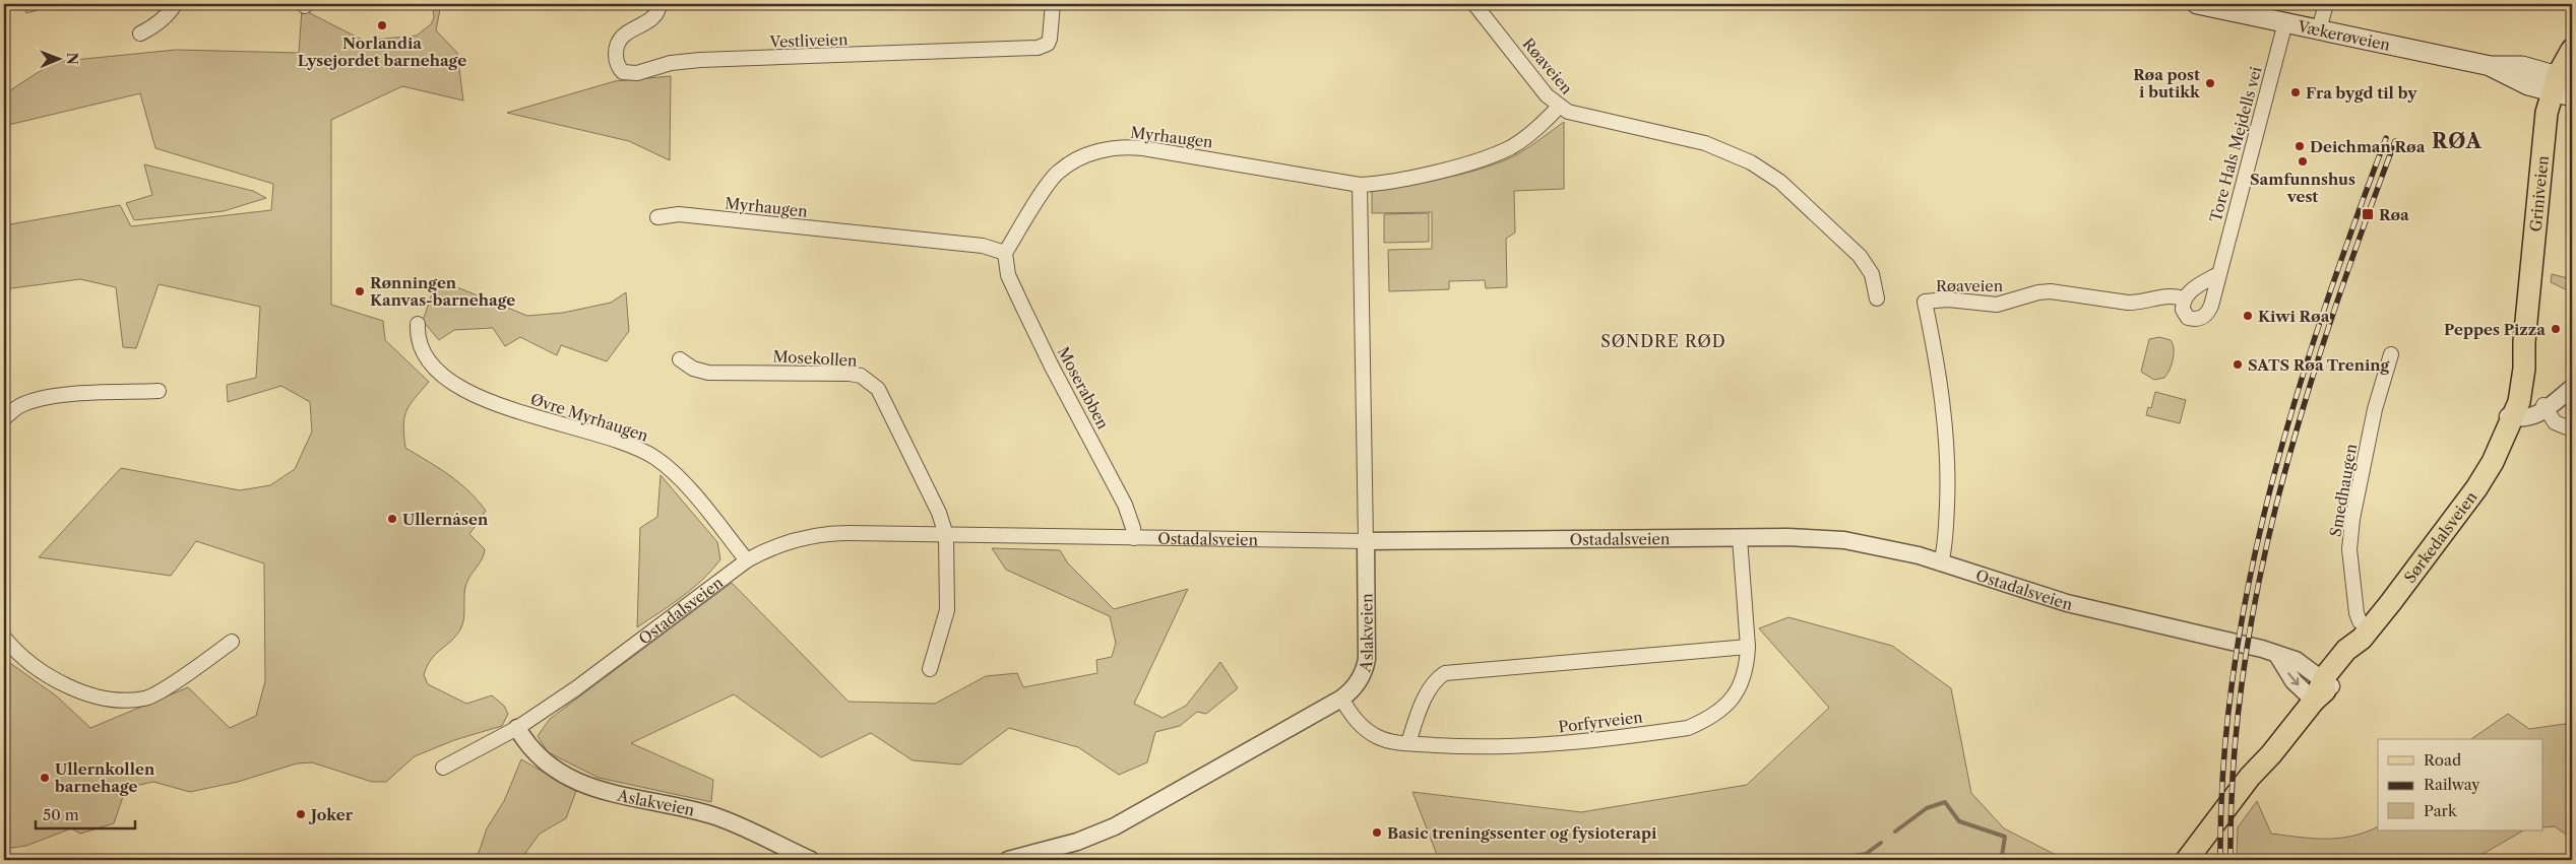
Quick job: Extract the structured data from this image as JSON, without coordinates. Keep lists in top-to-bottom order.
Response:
{
  "streets": {
    "main road": ["Vækerøveien", "Griniveien", "Sørkedalsveien"],
    "street": [
      "Vestliveien",
      "Røaveien",
      "Myrhaugen",
      "Tore Hals Mejdells vei",
      "Mosekollen",
      "Moserabben",
      "Øvre Myrhaugen",
      "Smedhaugen",
      "Ostadalsveien",
      "Aslakveien",
      "Porfyrveien"
    ]
  },
  "crossings": [
    ["Vækerøveien", "Tore Hals Mejdells vei"],
    ["Vækerøveien", "Griniveien"],
    ["Røaveien", "Myrhaugen"],
    ["Røaveien", "Tore Hals Mejdells vei"],
    ["Røaveien", "Ostadalsveien"],
    ["Myrhaugen", "Moserabben"],
    ["Myrhaugen", "Aslakveien"],
    ["Griniveien", "Sørkedalsveien"],
    ["Mosekollen", "Ostadalsveien"],
    ["Moserabben", "Ostadalsveien"],
    ["Øvre Myrhaugen", "Ostadalsveien"],
    ["Smedhaugen", "Sørkedalsveien"],
    ["Sørkedalsveien", "Ostadalsveien"],
    ["Ostadalsveien", "Aslakveien"],
    ["Ostadalsveien", "Porfyrveien"],
    ["Aslakveien", "Porfyrveien"]
  ],
  "districts": ["RØA", "SØNDRE RØD"],
  "places": {
    "other": [
      "Norlandia Lysejordet barnehage",
      "Røa post i butikk",
      "Fra bygd til by",
      "Deichman Røa",
      "Samfunnshus vest",
      "Rønningen Kanvas-barnehage",
      "Kiwi Røa",
      "Peppes Pizza",
      "SATS Røa Trening",
      "Ullernåsen",
      "Ullernkollen barnehage",
      "Joker",
      "Basic treningssenter og fysioterapi"
    ],
    "transit": ["Røa"]
  },
  "legend": ["Road", "Railway", "Park"],
  "scale_bar": "50 m",
  "north": "right"
}
